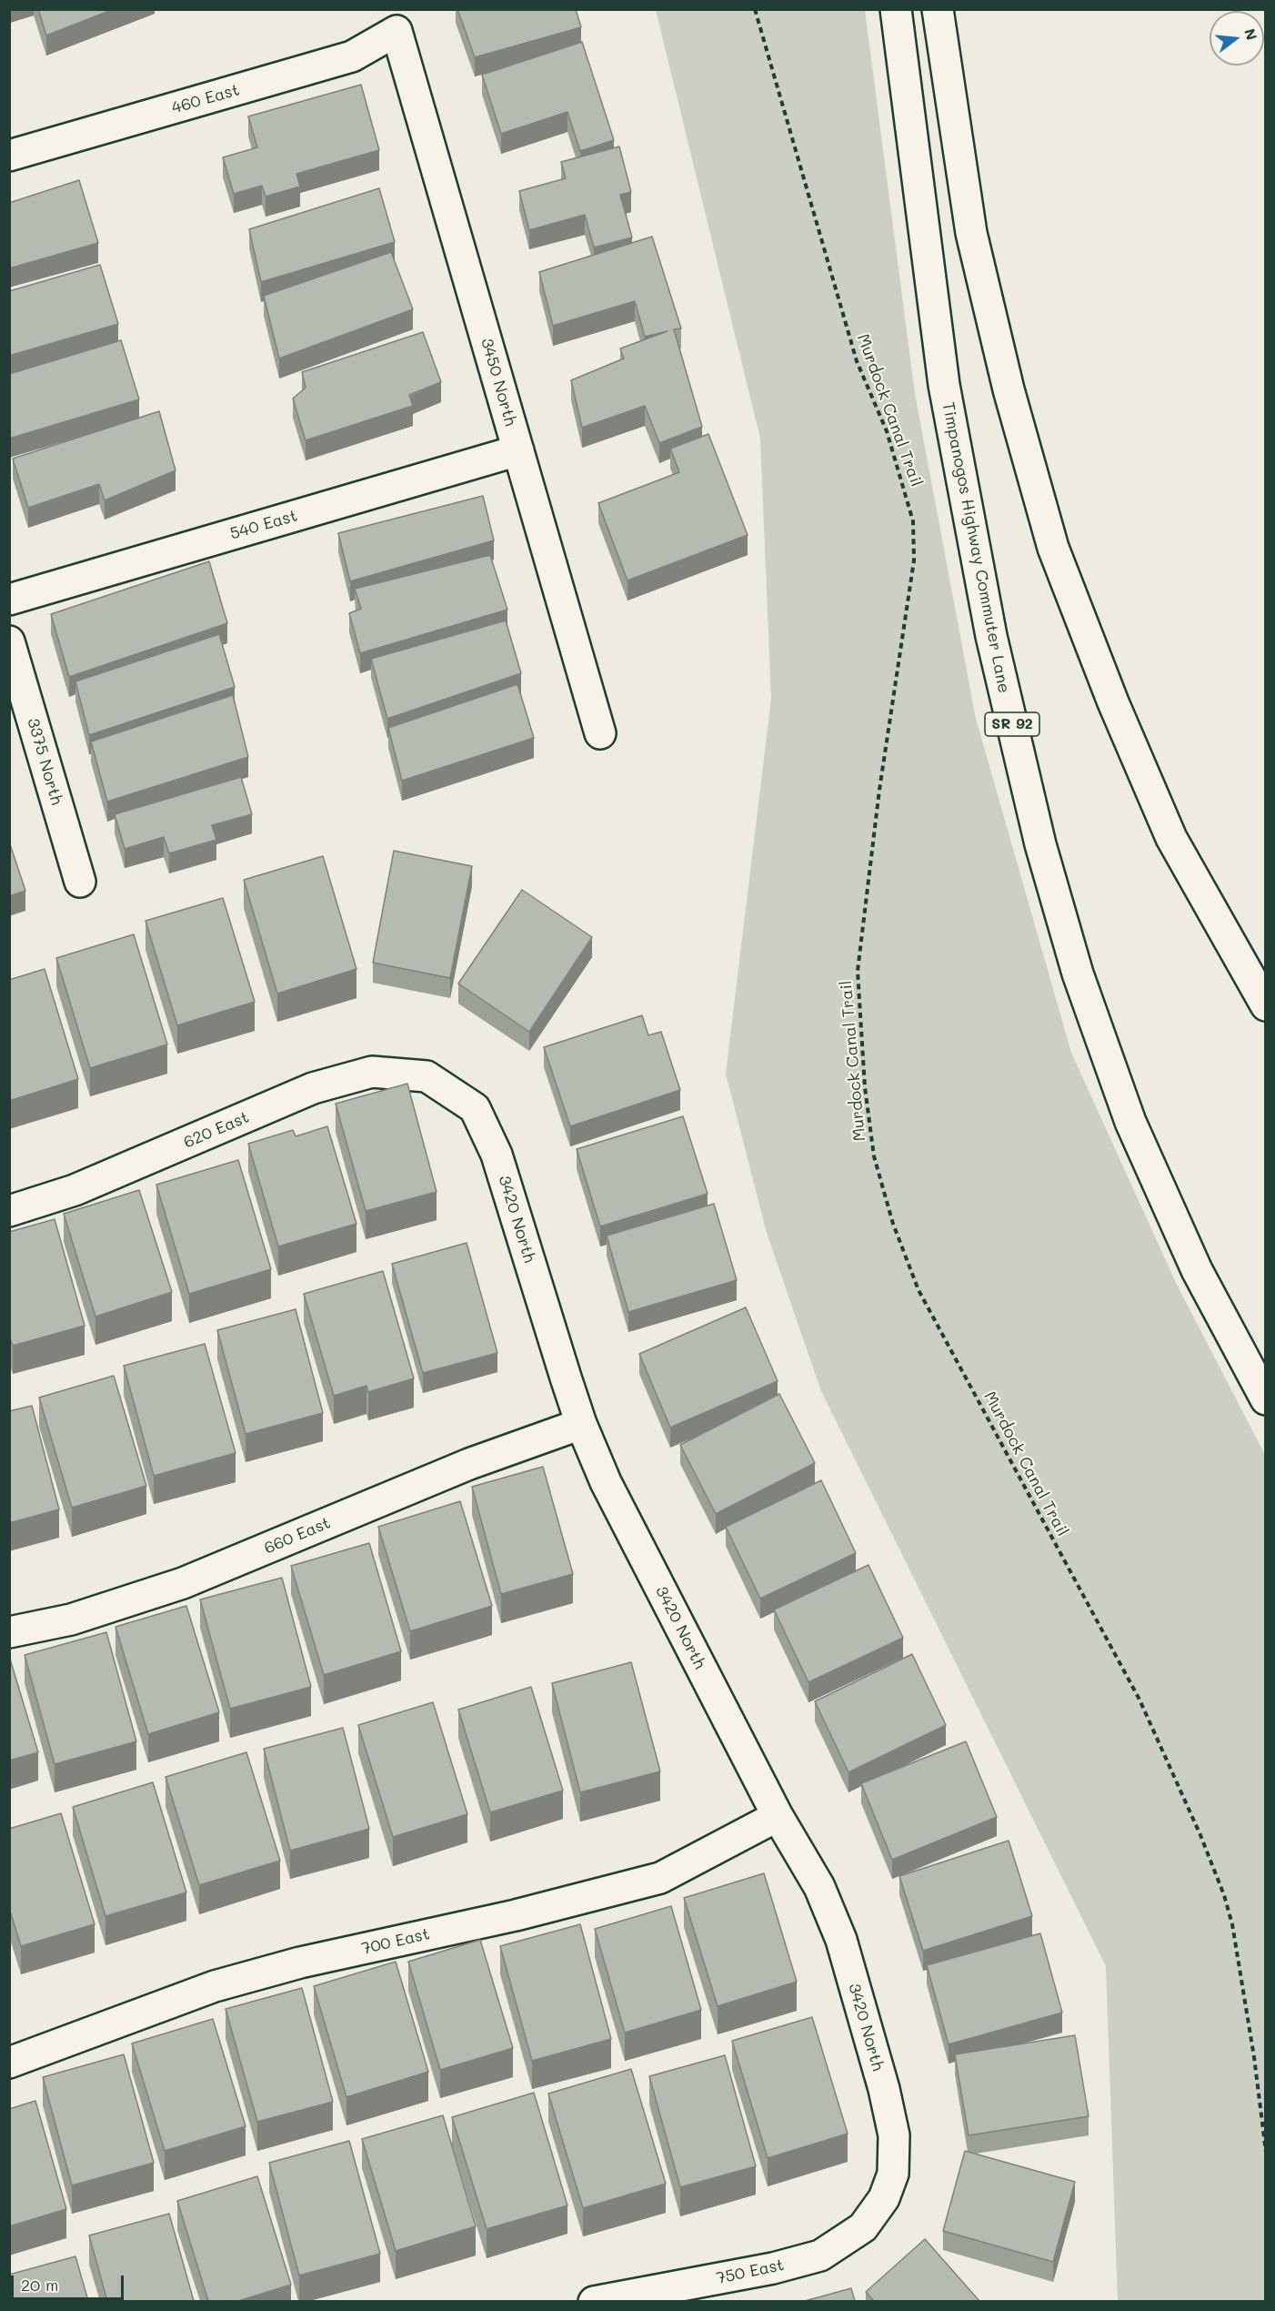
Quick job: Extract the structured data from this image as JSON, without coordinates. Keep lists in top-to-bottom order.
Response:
{
  "streets": {
    "street": [
      "460 East",
      "3450 North",
      "540 East",
      "Timpanogos Highway Commuter Lane",
      "SR 92",
      "3375 North",
      "620 East",
      "3420 North",
      "660 East",
      "700 East",
      "750 East"
    ],
    "path": ["Murdock Canal Trail"]
  },
  "crossings": [
    ["460 East", "3450 North"],
    ["3450 North", "540 East"],
    ["620 East", "3420 North"],
    ["3420 North", "660 East"],
    ["3420 North", "700 East"],
    ["3420 North", "750 East"]
  ],
  "scale_bar": "20 m",
  "north": "right"
}
